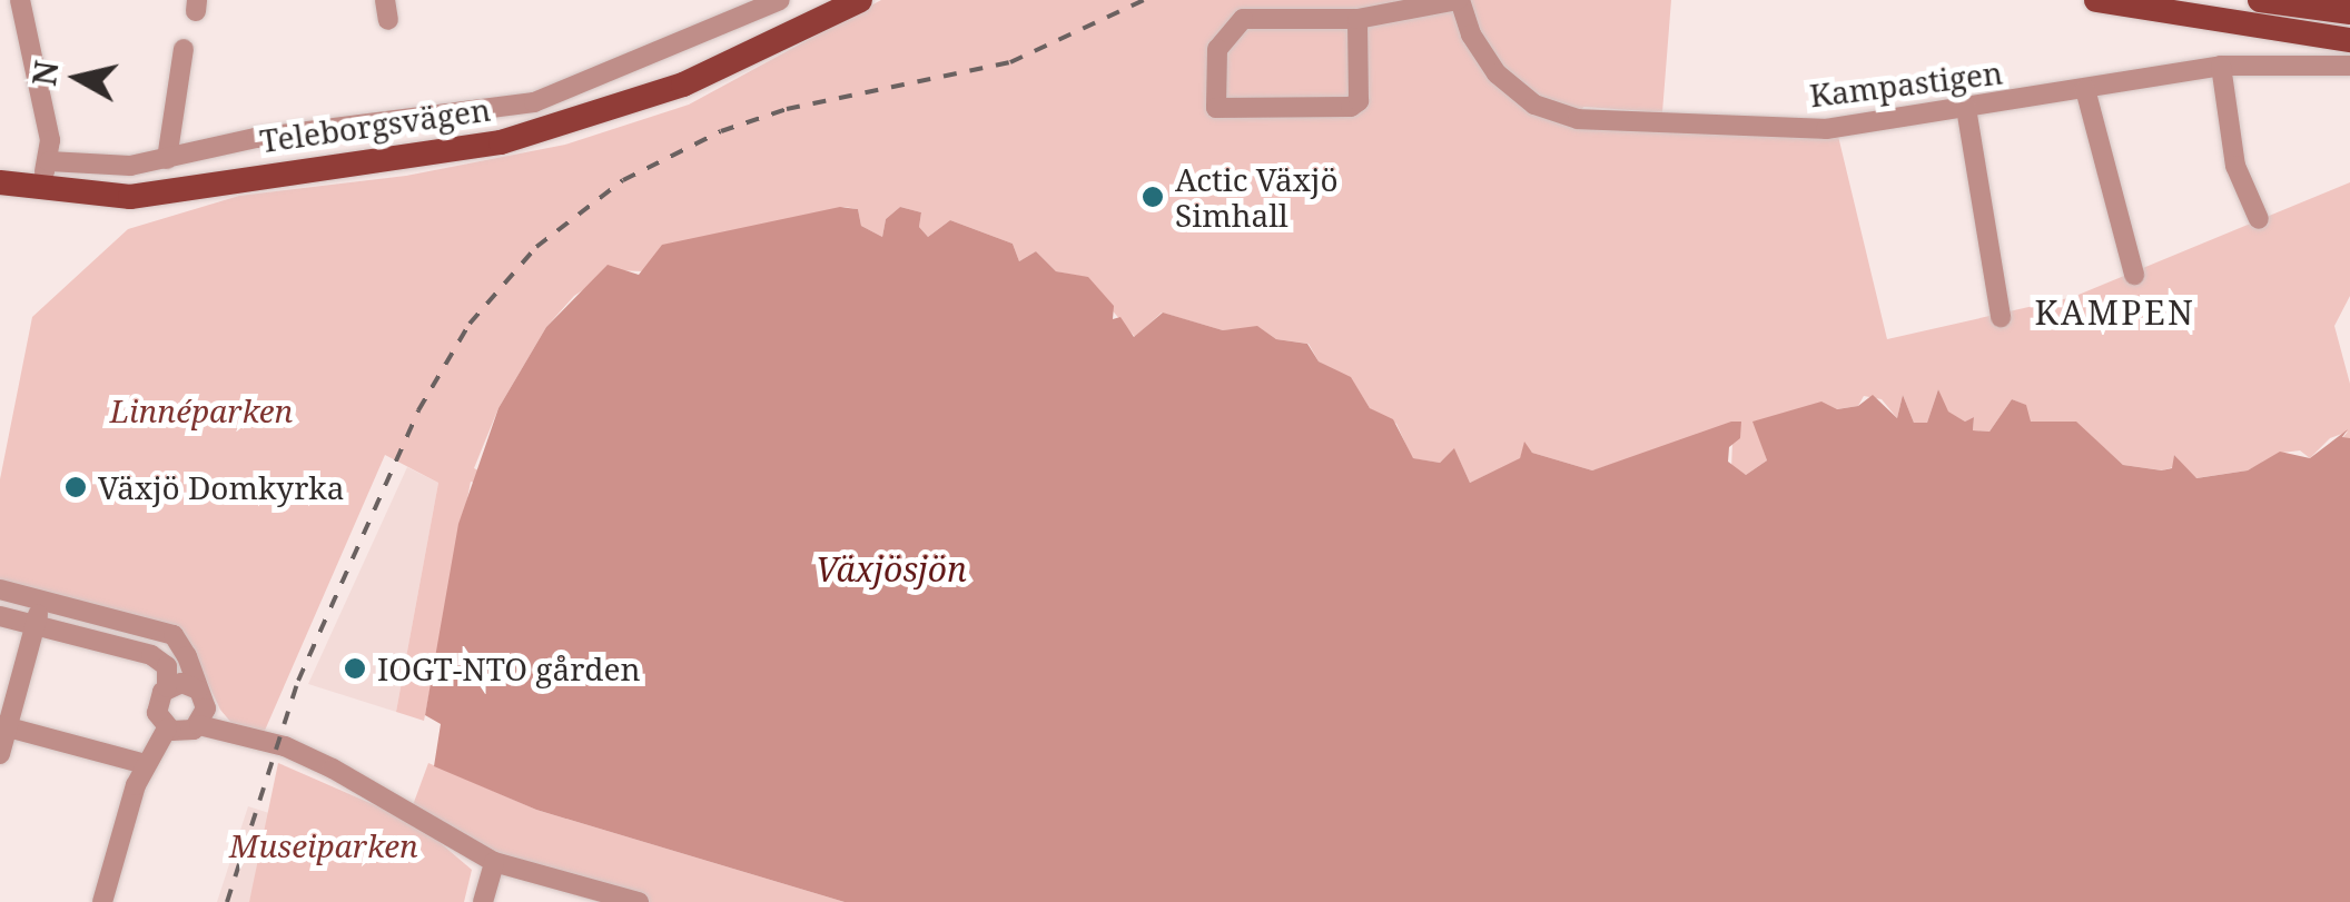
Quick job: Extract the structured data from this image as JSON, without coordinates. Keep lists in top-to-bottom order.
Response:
{
  "streets": {
    "main road": ["Teleborgsvägen"],
    "street": ["Kampastigen"]
  },
  "districts": ["KAMPEN"],
  "water": ["Växjösjön"],
  "parks": ["Linnéparken", "Museiparken"],
  "places": ["Actic Växjö Simhall", "Växjö Domkyrka", "IOGT-NTO gården"],
  "north": "left"
}
